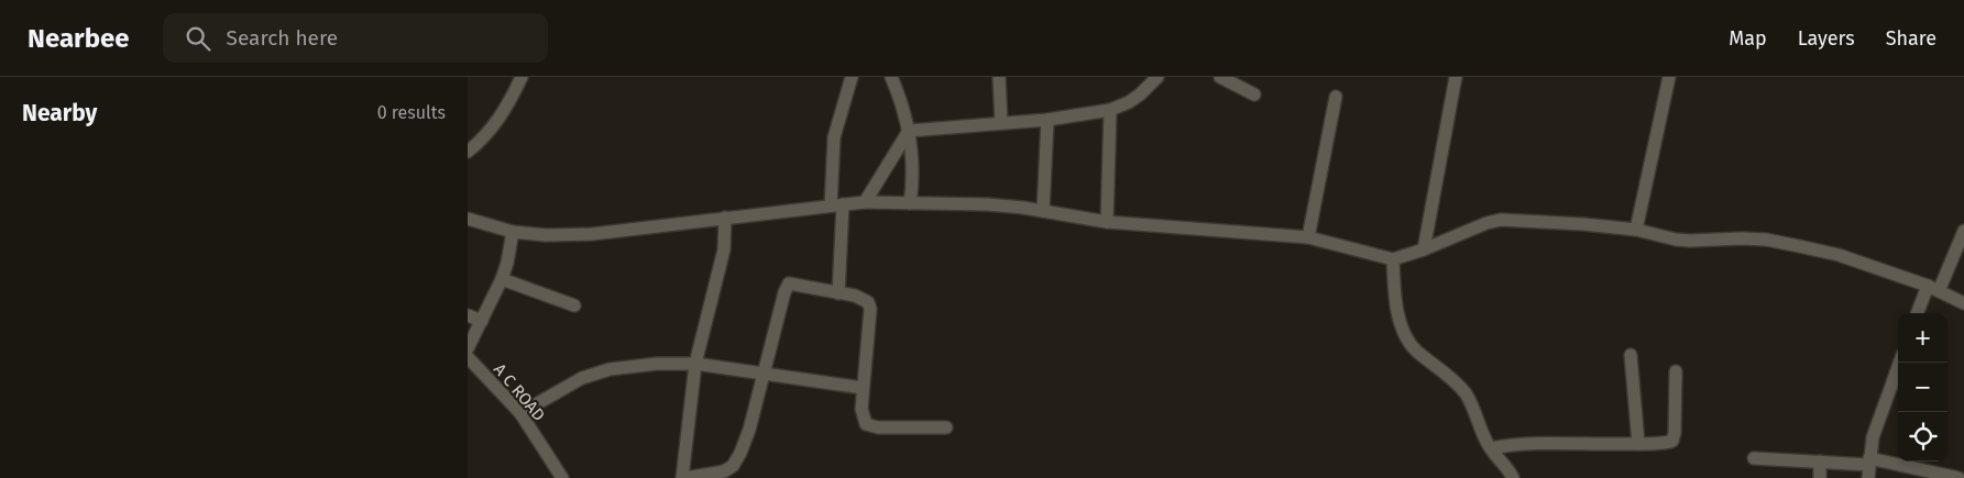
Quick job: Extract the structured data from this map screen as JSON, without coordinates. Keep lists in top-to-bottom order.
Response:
{
  "streets": {
    "street": ["A C ROAD"]
  },
  "page": {
    "header": "Nearbee",
    "search": "Search here",
    "nav": ["Map", "Layers", "Share"],
    "heading": ["Nearby", "0 results"],
    "map_buttons": ["+", "−"]
  }
}
